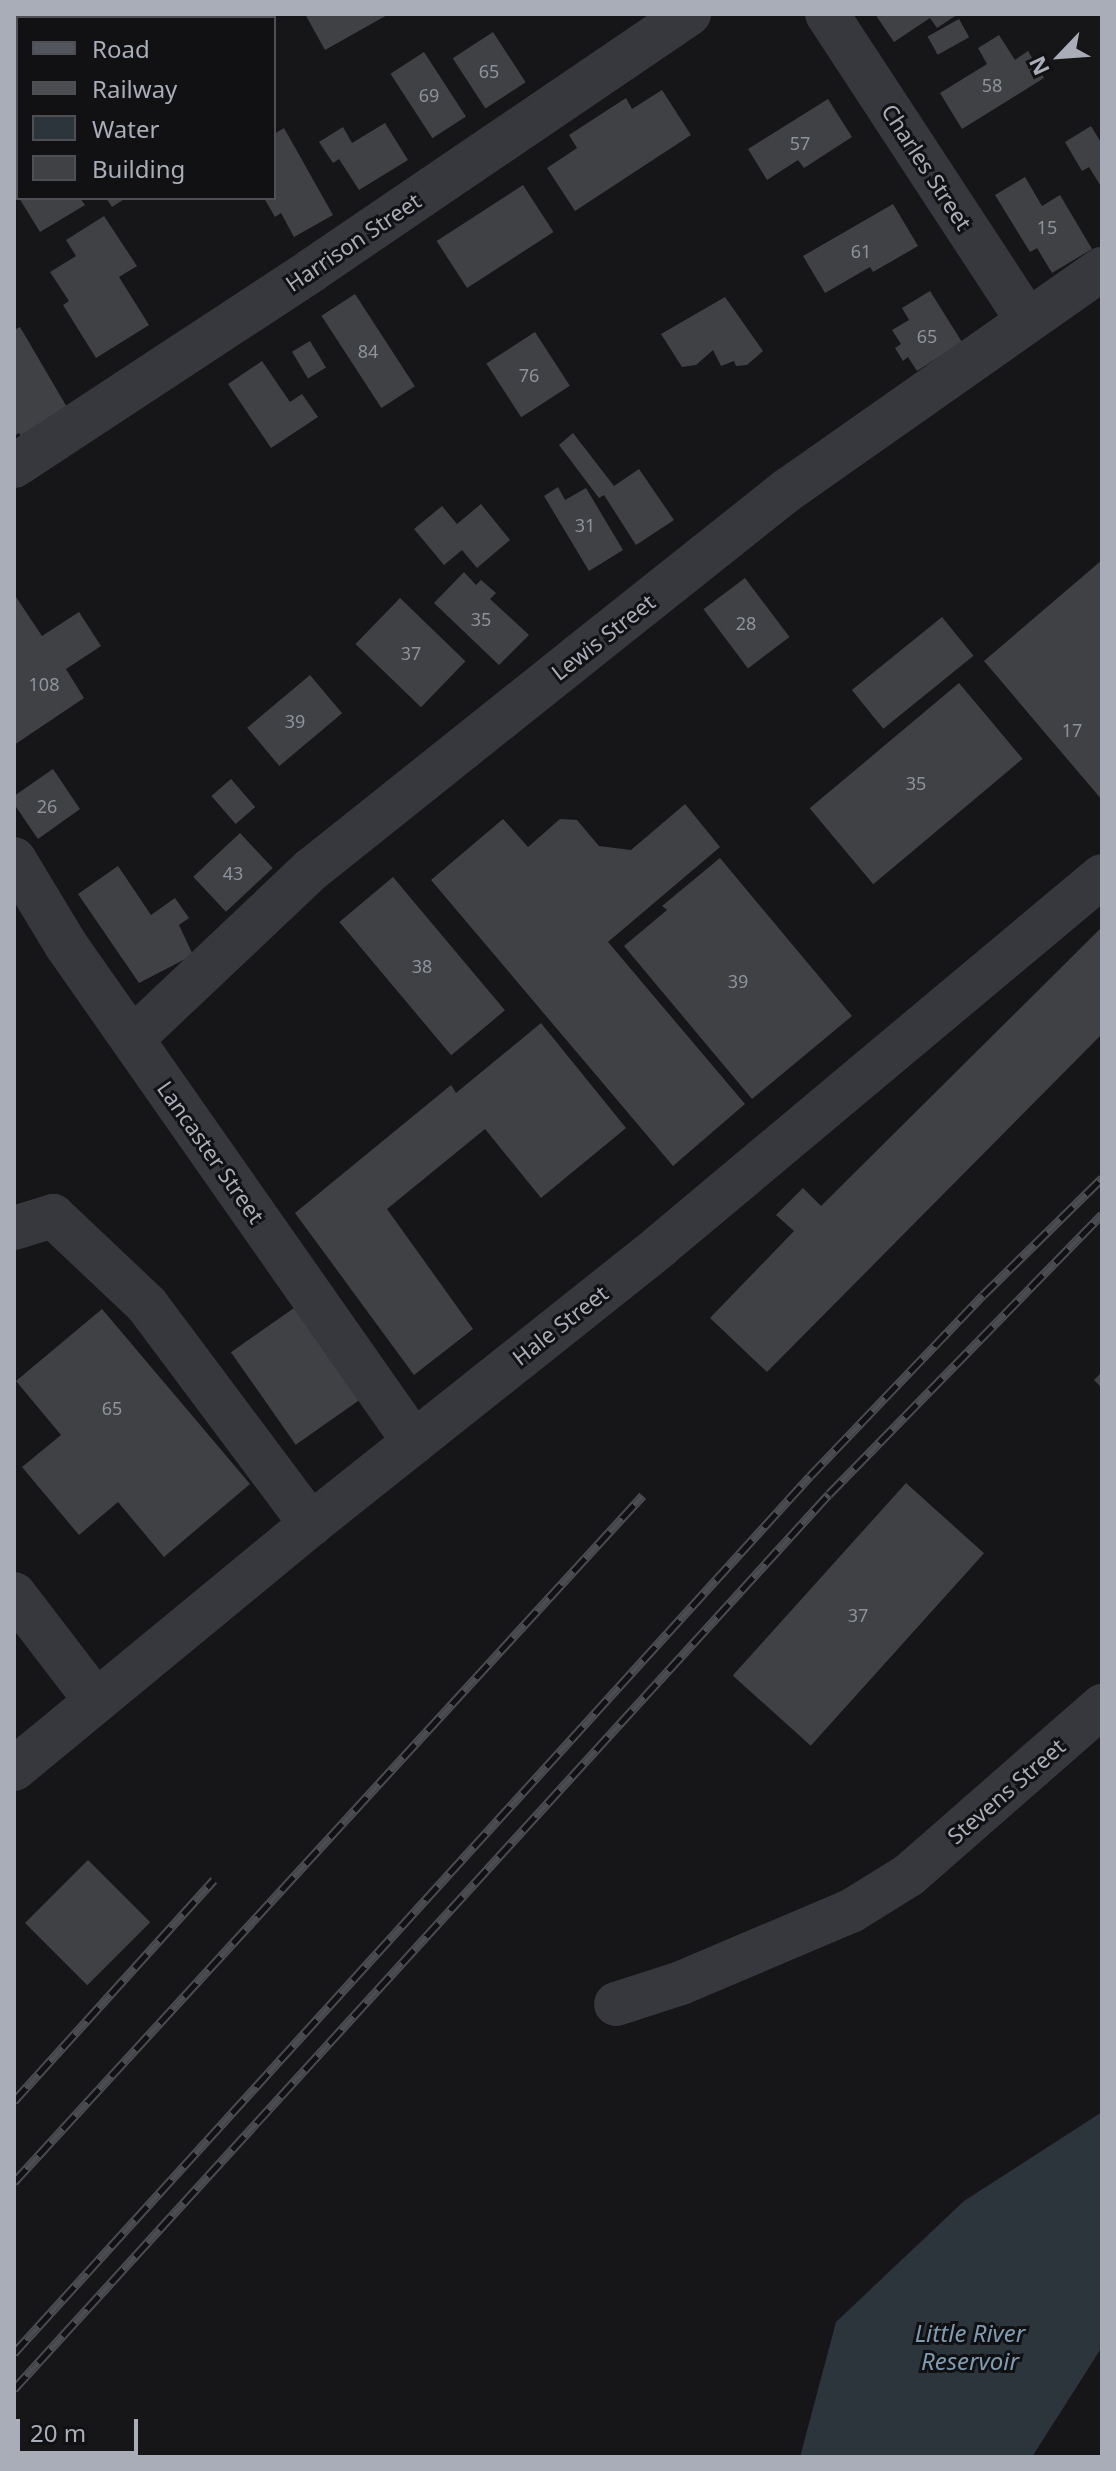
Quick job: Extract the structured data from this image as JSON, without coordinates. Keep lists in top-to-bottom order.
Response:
{
  "streets": {
    "street": [
      "Charles Street",
      "Harrison Street",
      "Lewis Street",
      "Lancaster Street",
      "Hale Street",
      "Stevens Street"
    ]
  },
  "crossings": [
    ["Charles Street", "Lewis Street"],
    ["Lewis Street", "Lancaster Street"],
    ["Lancaster Street", "Hale Street"]
  ],
  "water": ["Little River Reservoir"],
  "house_numbers": [
    "65",
    "58",
    "69",
    "57",
    "15",
    "61",
    "65",
    "84",
    "76",
    "31",
    "35",
    "28",
    "37",
    "108",
    "39",
    "17",
    "35",
    "26",
    "43",
    "38",
    "39",
    "65",
    "37"
  ],
  "legend": [
    "Road",
    "Railway",
    "Water",
    "Building"
  ],
  "scale_bar": "20 m",
  "north": "bottom left"
}
